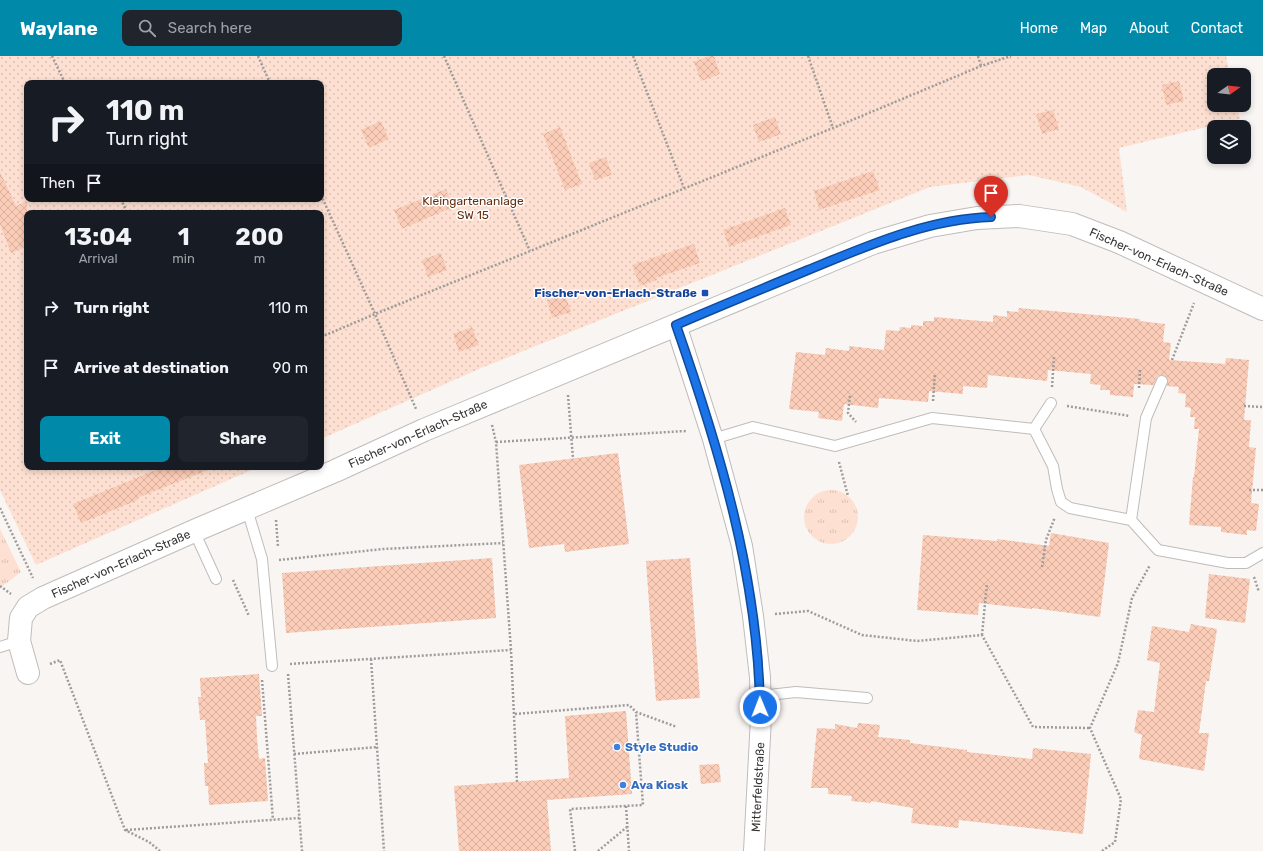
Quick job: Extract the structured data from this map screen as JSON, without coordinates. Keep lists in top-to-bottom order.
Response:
{
  "streets": {
    "street": ["Fischer-von-Erlach-Straße", "Mitterfeldstraße"]
  },
  "crossings": [
    ["Fischer-von-Erlach-Straße", "Mitterfeldstraße"]
  ],
  "parks": ["Kleingartenanlage SW 15"],
  "places": {
    "transit": ["Fischer-von-Erlach-Straße"],
    "other": ["Style Studio", "Ava Kiosk"]
  },
  "north": "right",
  "page": {
    "header": "Waylane",
    "search": "Search here",
    "nav": [
      "Home",
      "Map",
      "About",
      "Contact"
    ],
    "turn": ["110 m", "Turn right"],
    "then": "Then",
    "eta": [
      "13:04",
      "Arrival",
      "1",
      "min",
      "200",
      "m"
    ],
    "list": [
      {
        "name": "Turn right",
        "value": "110 m"
      },
      {
        "name": "Arrive at destination",
        "value": "90 m"
      }
    ],
    "buttons": ["Exit", "Share"]
  }
}
